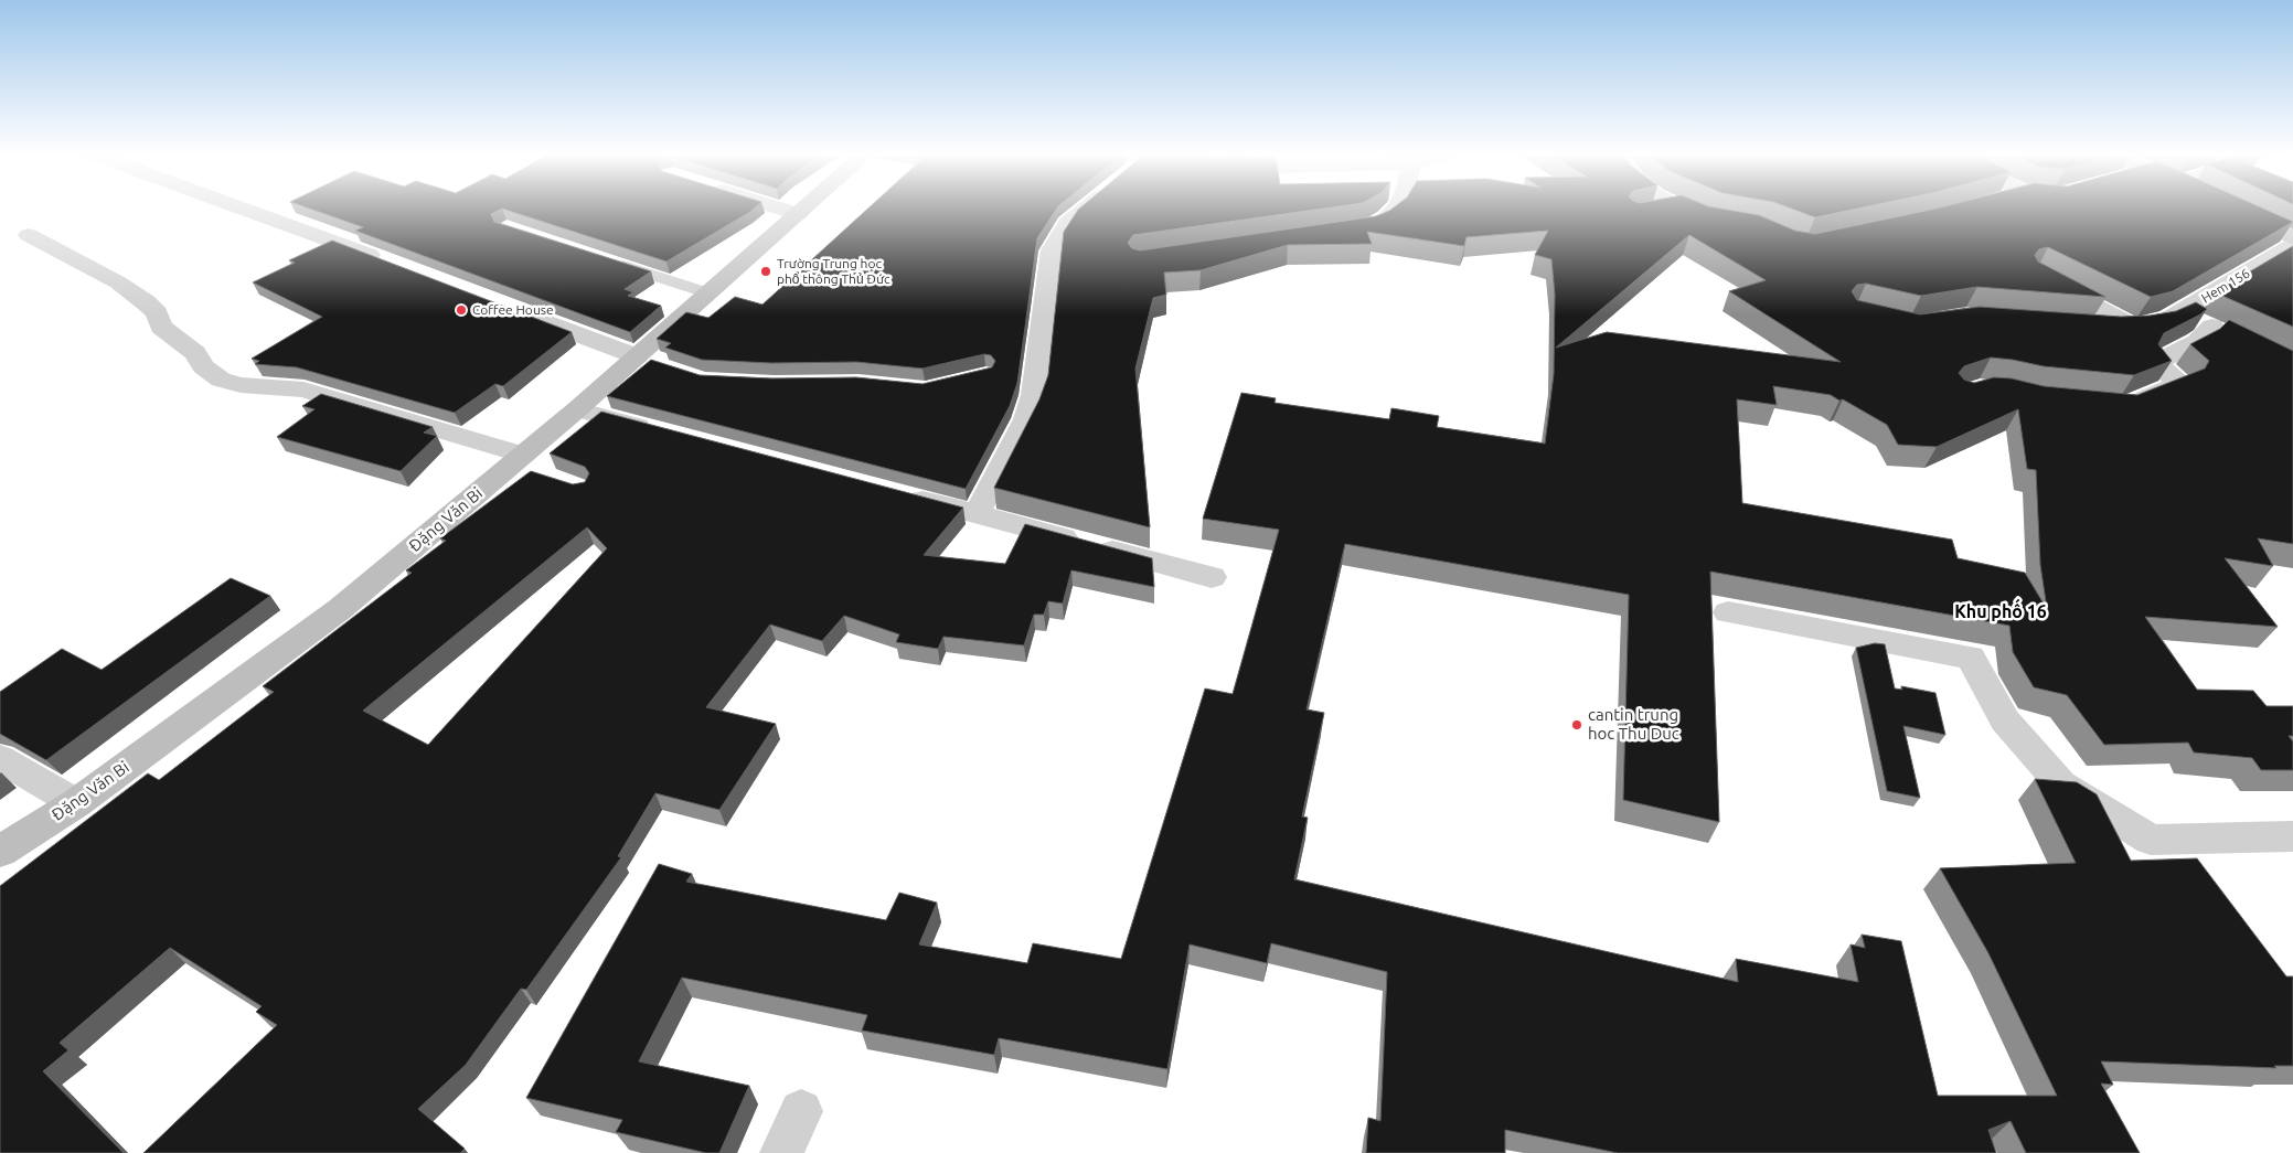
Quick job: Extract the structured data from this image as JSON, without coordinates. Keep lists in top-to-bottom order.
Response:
{
  "streets": {
    "main road": ["Đặng Văn Bi"],
    "street": ["Hem 156"]
  },
  "districts": ["Khu phố 16"],
  "places": ["Trường Trung học phổ thông Thủ Đức", "Coffee House", "cantin trung hoc Thu Duc"]
}
